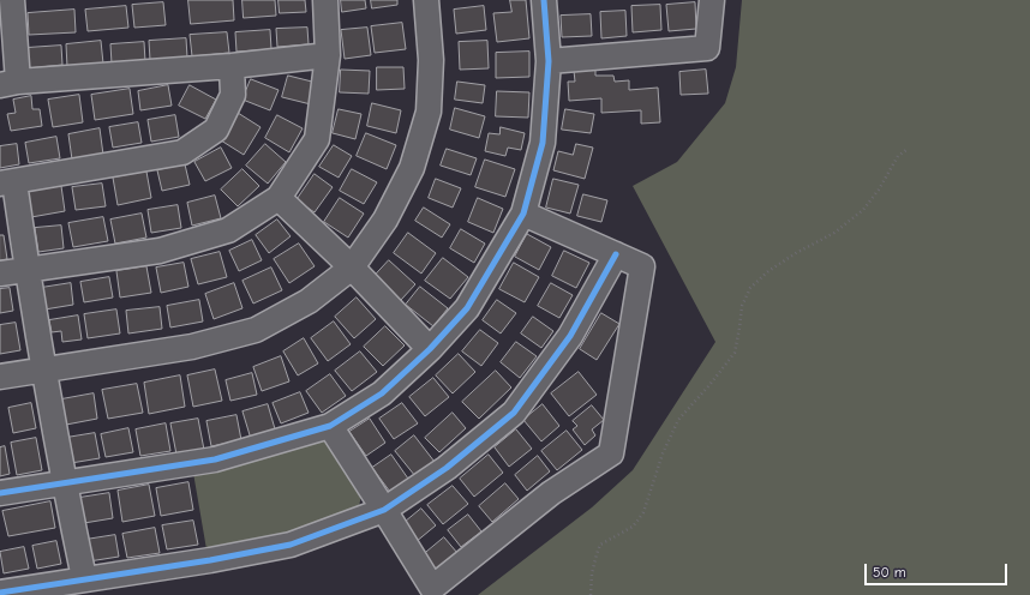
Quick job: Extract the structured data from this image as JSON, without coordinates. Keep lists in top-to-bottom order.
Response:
{
  "scale_bar": "50 m"
}
